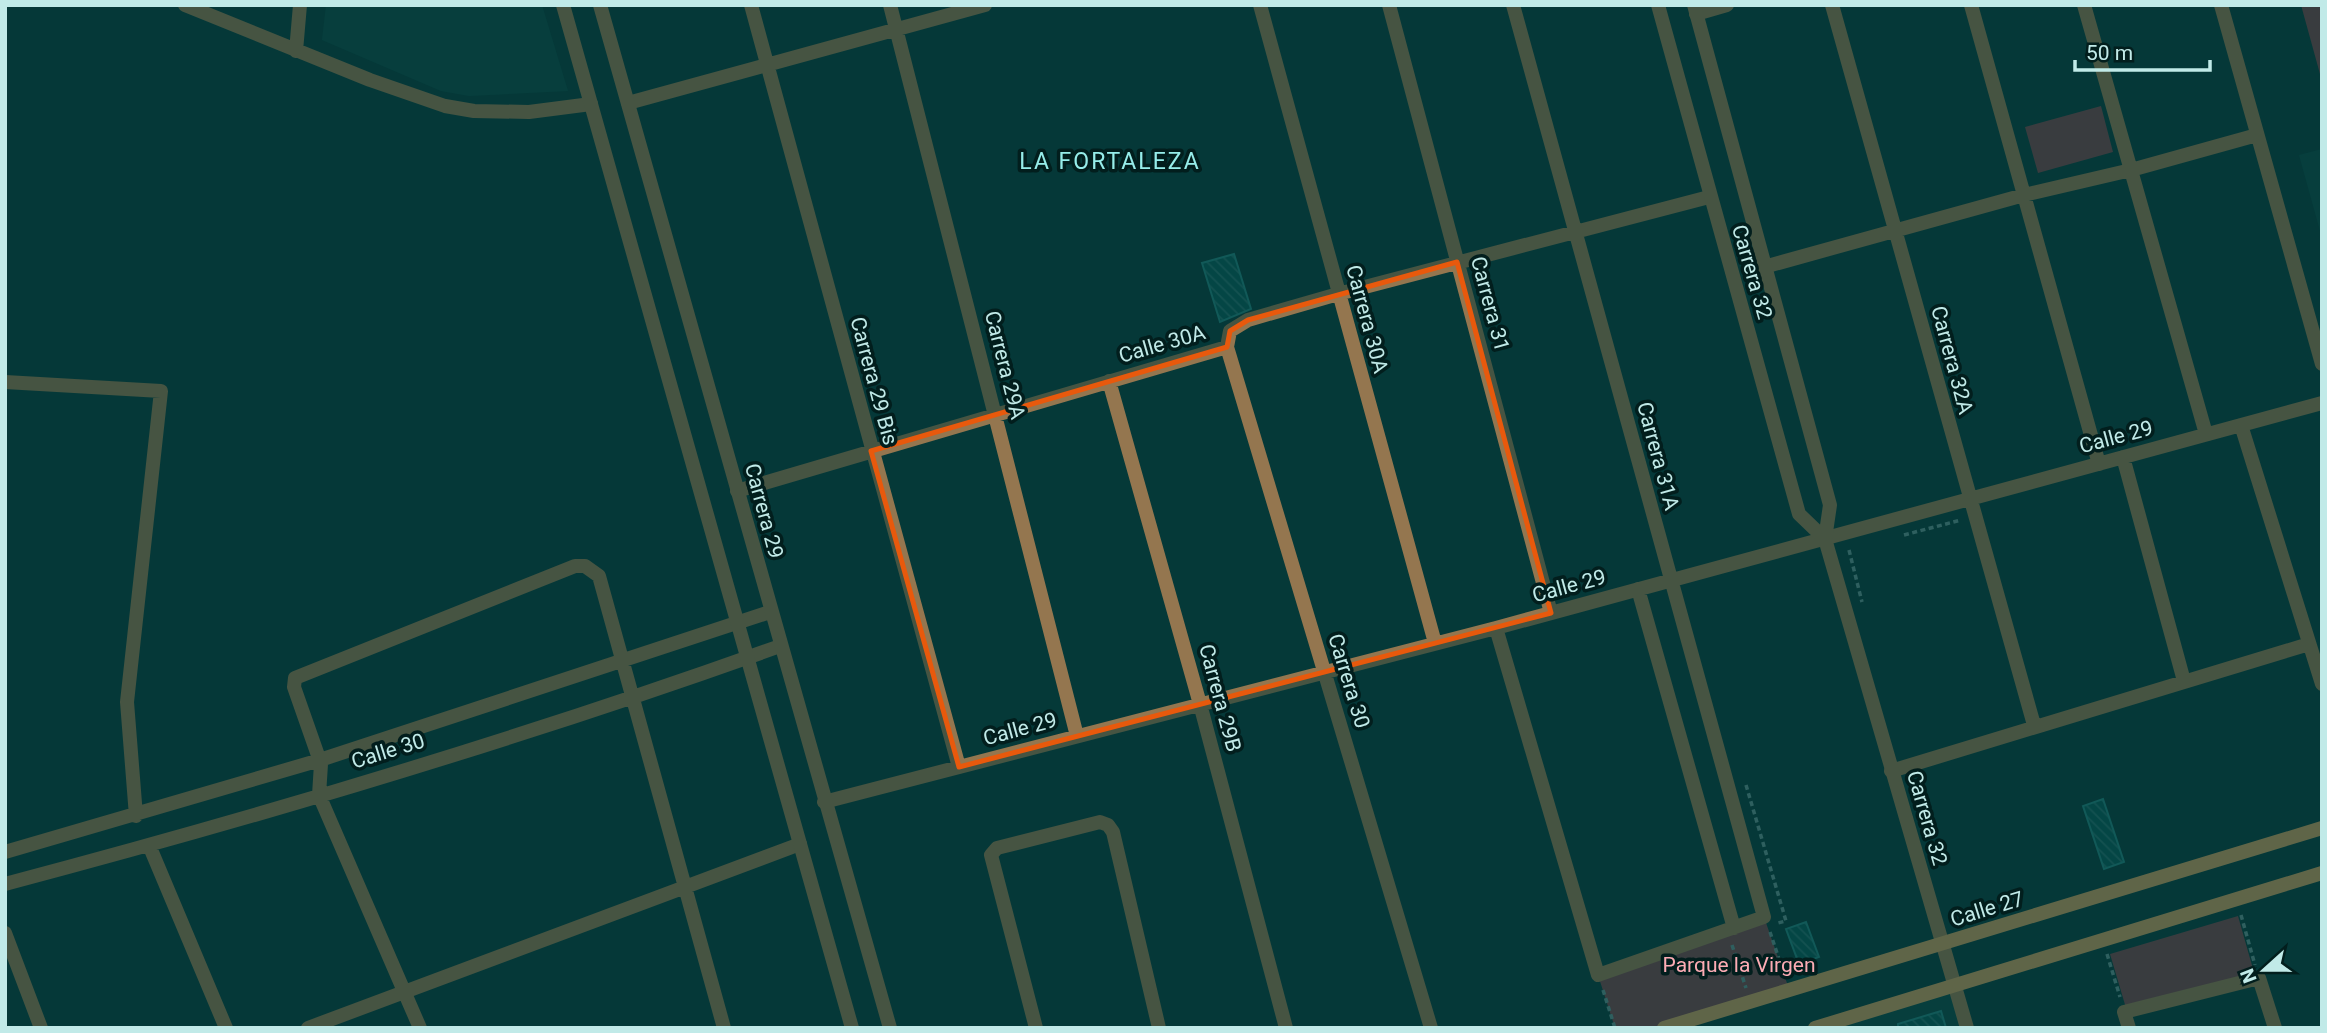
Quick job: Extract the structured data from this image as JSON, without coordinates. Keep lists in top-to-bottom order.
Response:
{
  "streets": {
    "main road": ["Calle 27"],
    "street": [
      "Carrera 32",
      "Carrera 31",
      "Carrera 30A",
      "Calle 30A",
      "Carrera 32A",
      "Carrera 29A",
      "Carrera 29 Bis",
      "Calle 29",
      "Carrera 31A",
      "Carrera 29",
      "Carrera 30",
      "Carrera 29B",
      "Calle 30"
    ]
  },
  "crossings": [
    ["Carrera 32", "Calle 30A"],
    ["Carrera 32", "Calle 29"],
    ["Carrera 32", "Calle 27"],
    ["Carrera 31", "Calle 30A"],
    ["Carrera 31", "Calle 29"],
    ["Carrera 30A", "Calle 30A"],
    ["Carrera 30A", "Calle 29"],
    ["Calle 30A", "Carrera 29A"],
    ["Calle 30A", "Carrera 29 Bis"],
    ["Calle 30A", "Carrera 31A"],
    ["Calle 30A", "Carrera 29"],
    ["Calle 30A", "Carrera 30"],
    ["Calle 30A", "Carrera 29B"],
    ["Carrera 32A", "Calle 29"],
    ["Carrera 29A", "Calle 29"],
    ["Carrera 29 Bis", "Calle 29"],
    ["Calle 29", "Carrera 31A"],
    ["Calle 29", "Carrera 29"],
    ["Calle 29", "Carrera 30"],
    ["Calle 29", "Carrera 29B"],
    ["Carrera 29", "Calle 30"]
  ],
  "districts": ["LA FORTALEZA"],
  "parks": ["Parque la Virgen"],
  "scale_bar": "50 m",
  "north": "left"
}
